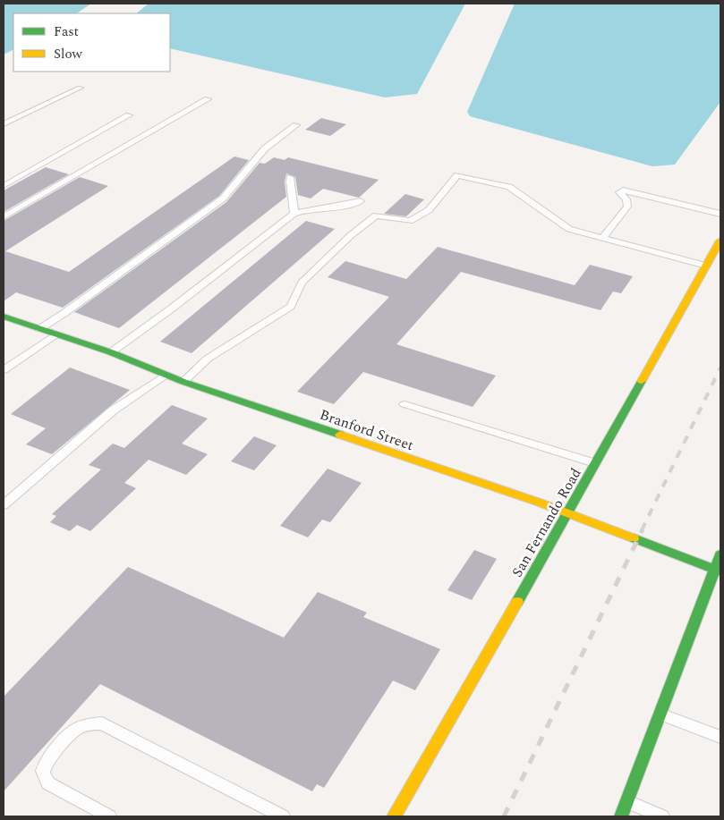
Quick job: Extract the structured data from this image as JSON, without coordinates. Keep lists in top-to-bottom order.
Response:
{
  "streets": {
    "main road": ["Branford Street", "San Fernando Road"]
  },
  "crossings": [
    ["Branford Street", "San Fernando Road"]
  ],
  "legend": ["Fast", "Slow"]
}
